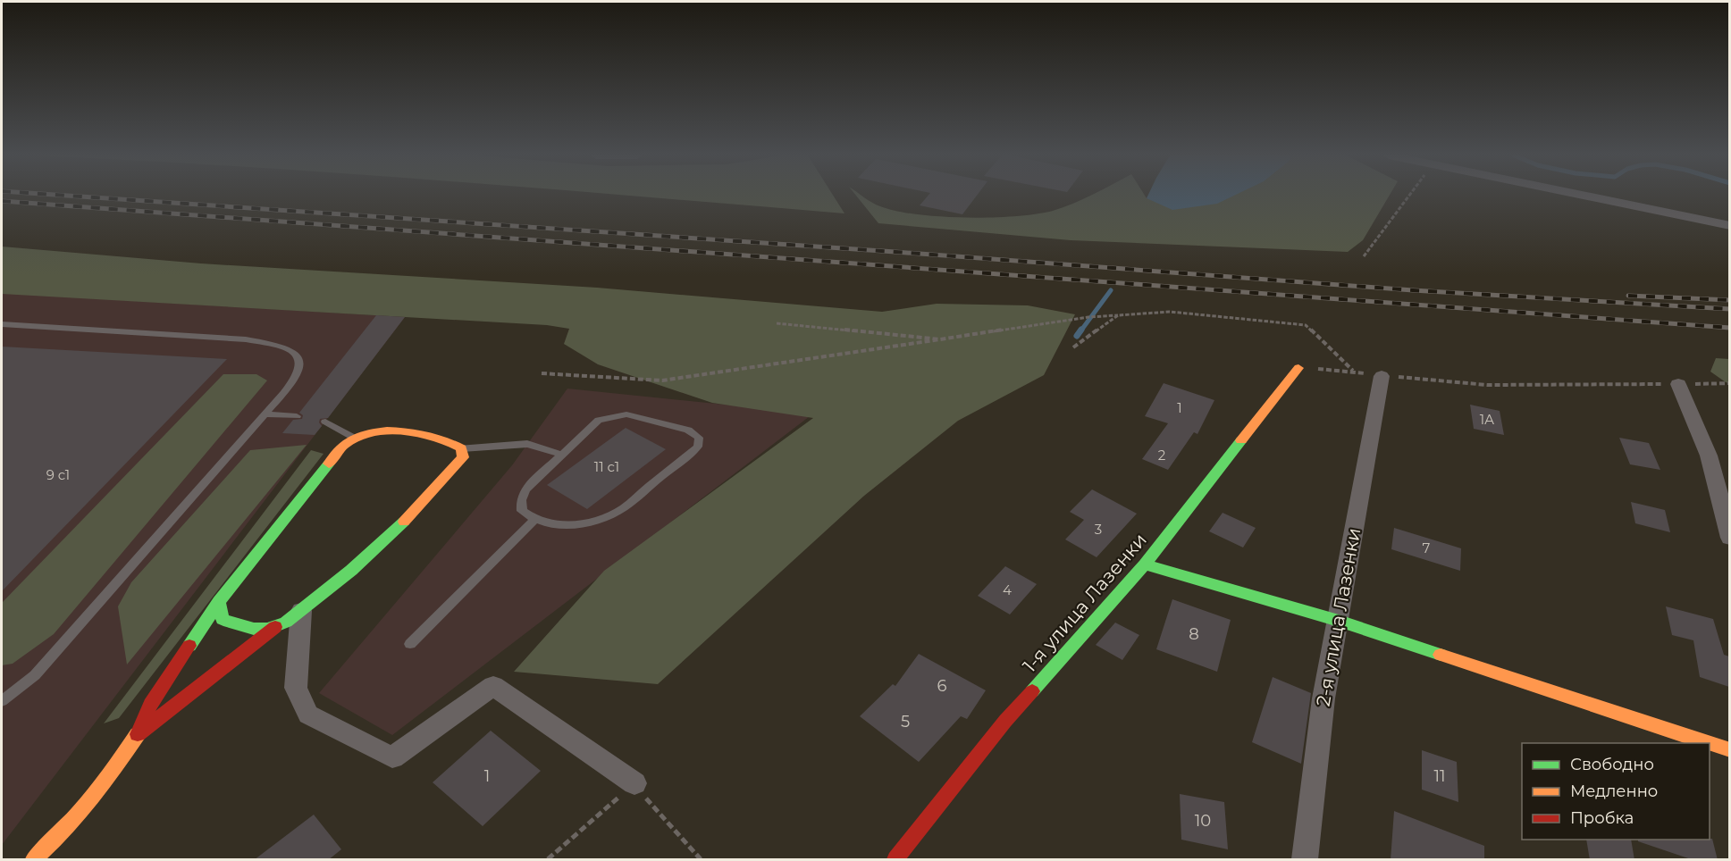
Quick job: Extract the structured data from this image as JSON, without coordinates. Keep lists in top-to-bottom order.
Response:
{
  "streets": {
    "street": ["1-я улица Лазенки", "2-я улица Лазенки"]
  },
  "house_numbers": [
    "1",
    "1А",
    "2",
    "11 с1",
    "9 с1",
    "3",
    "7",
    "4",
    "8",
    "6",
    "5",
    "1",
    "11",
    "10"
  ],
  "legend": ["Свободно", "Медленно", "Пробка"]
}
